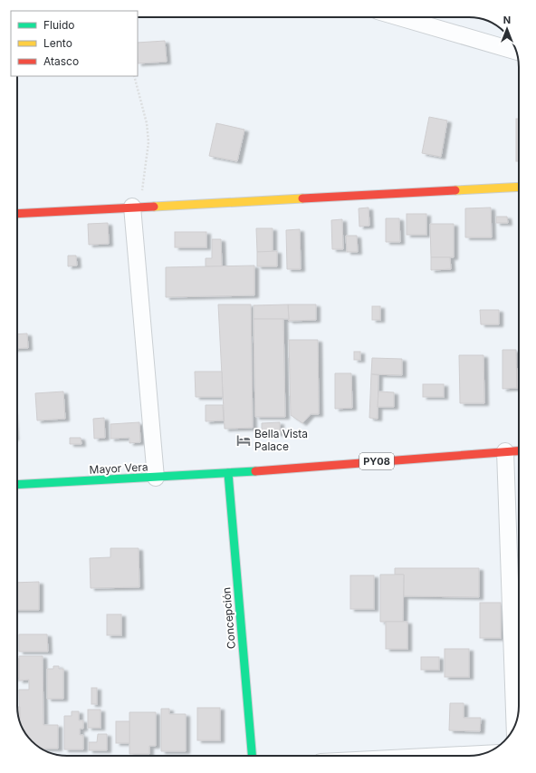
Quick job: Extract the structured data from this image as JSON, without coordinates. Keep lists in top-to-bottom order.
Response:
{
  "streets": {
    "main road": ["PY08", "Mayor Vera", "Concepción"]
  },
  "crossings": [
    ["PY08", "Mayor Vera"],
    ["PY08", "Concepción"],
    ["Mayor Vera", "Concepción"]
  ],
  "places": {
    "hotel": ["Bella Vista Palace"]
  },
  "legend": ["Fluido", "Lento", "Atasco"],
  "north": "top"
}
